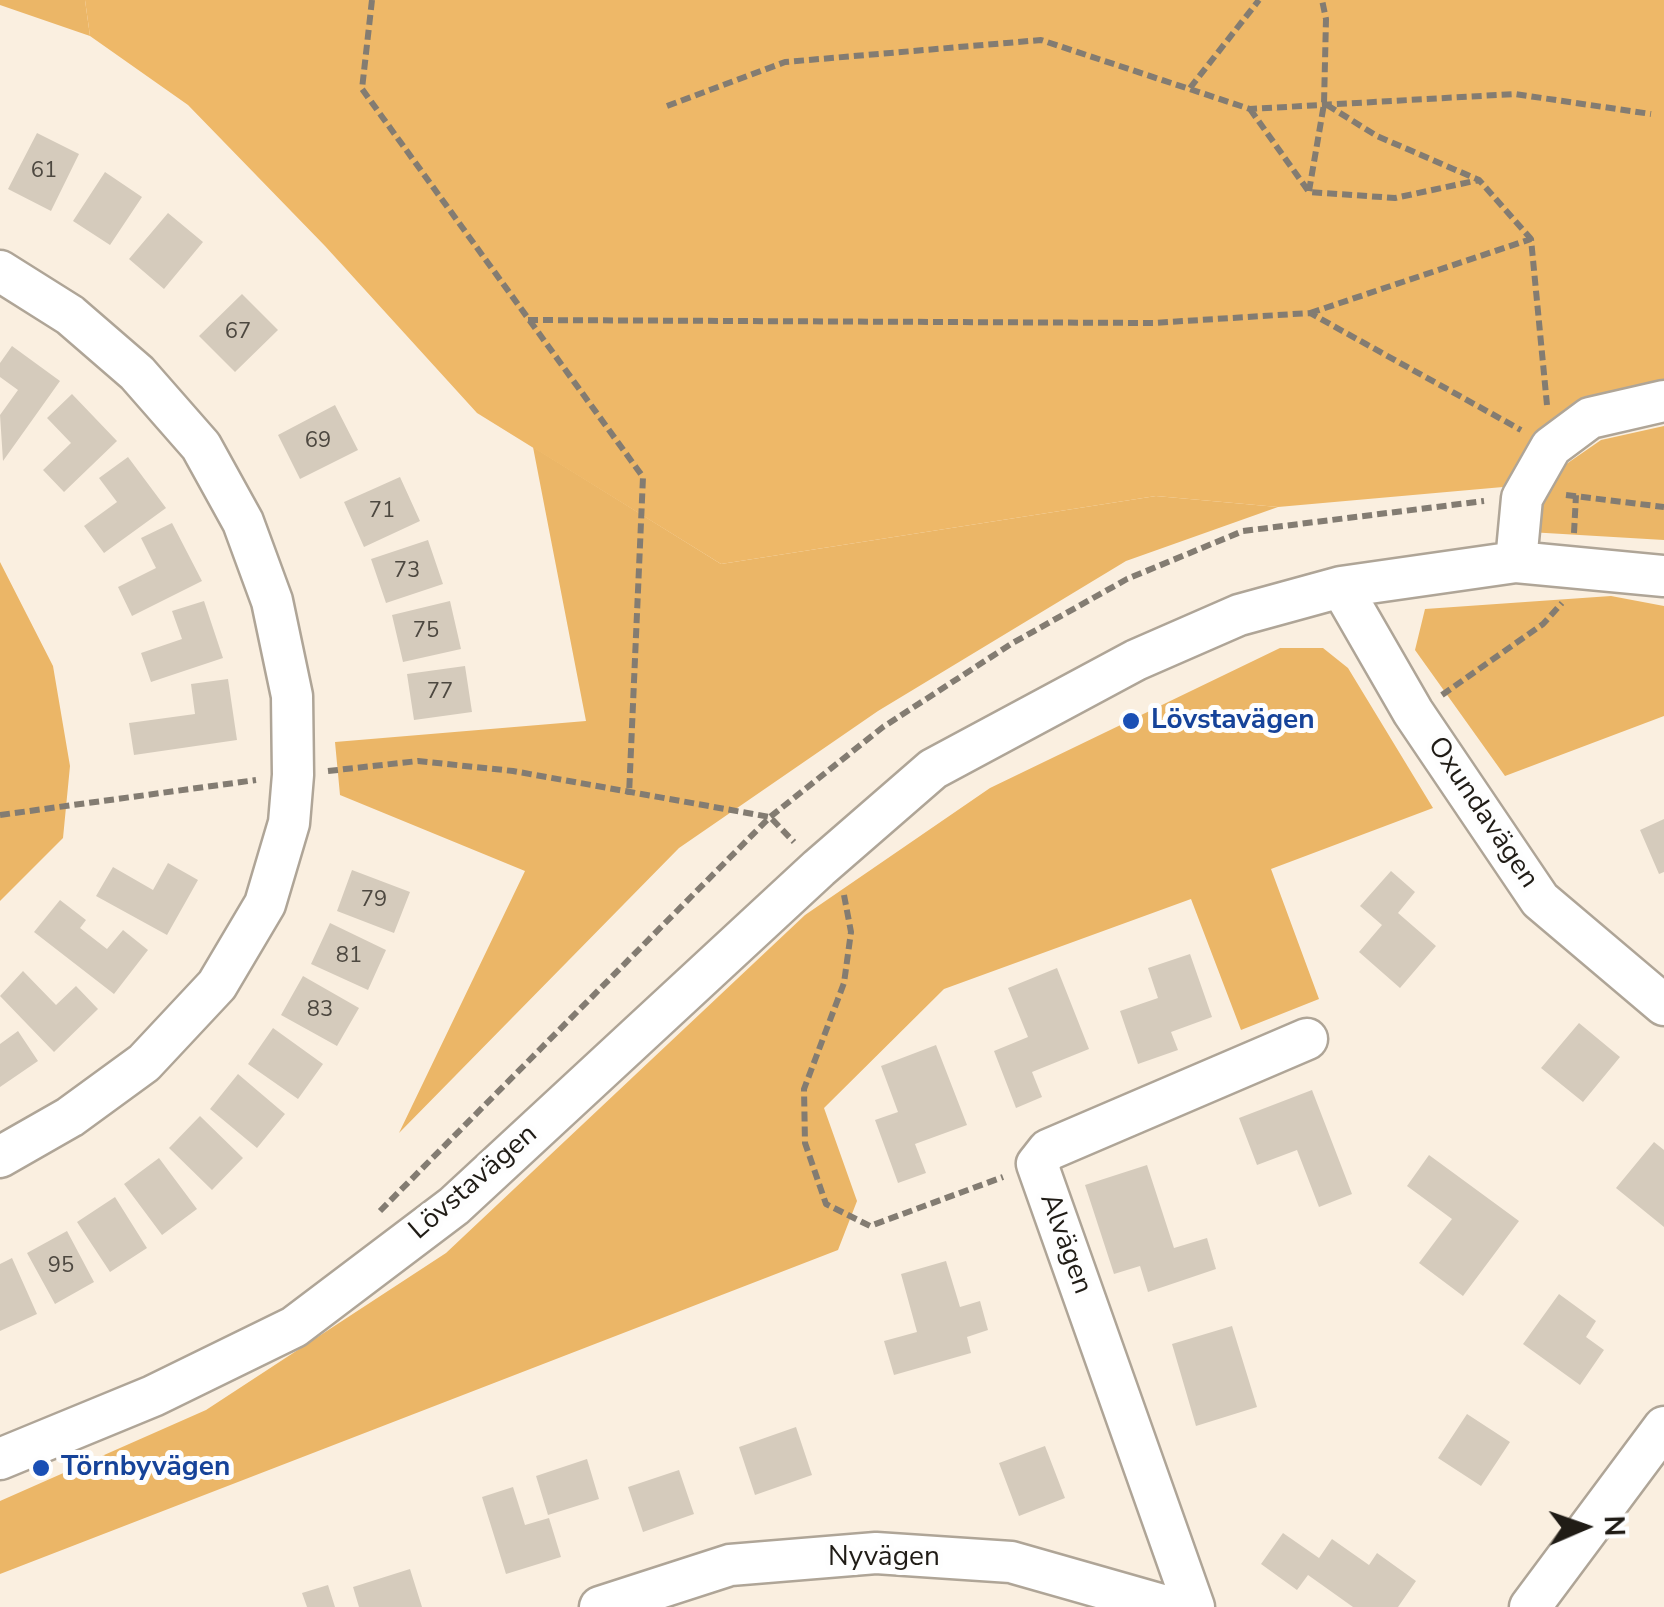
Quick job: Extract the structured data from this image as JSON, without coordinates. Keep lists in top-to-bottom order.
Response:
{
  "streets": {
    "street": [
      "Oxundavägen",
      "Lövstavägen",
      "Alvägen",
      "Nyvägen"
    ]
  },
  "crossings": [
    ["Oxundavägen", "Lövstavägen"]
  ],
  "places": ["Lövstavägen", "Törnbyvägen"],
  "house_numbers": [
    "61",
    "67",
    "69",
    "71",
    "73",
    "75",
    "77",
    "79",
    "81",
    "83",
    "95"
  ],
  "north": "right"
}
